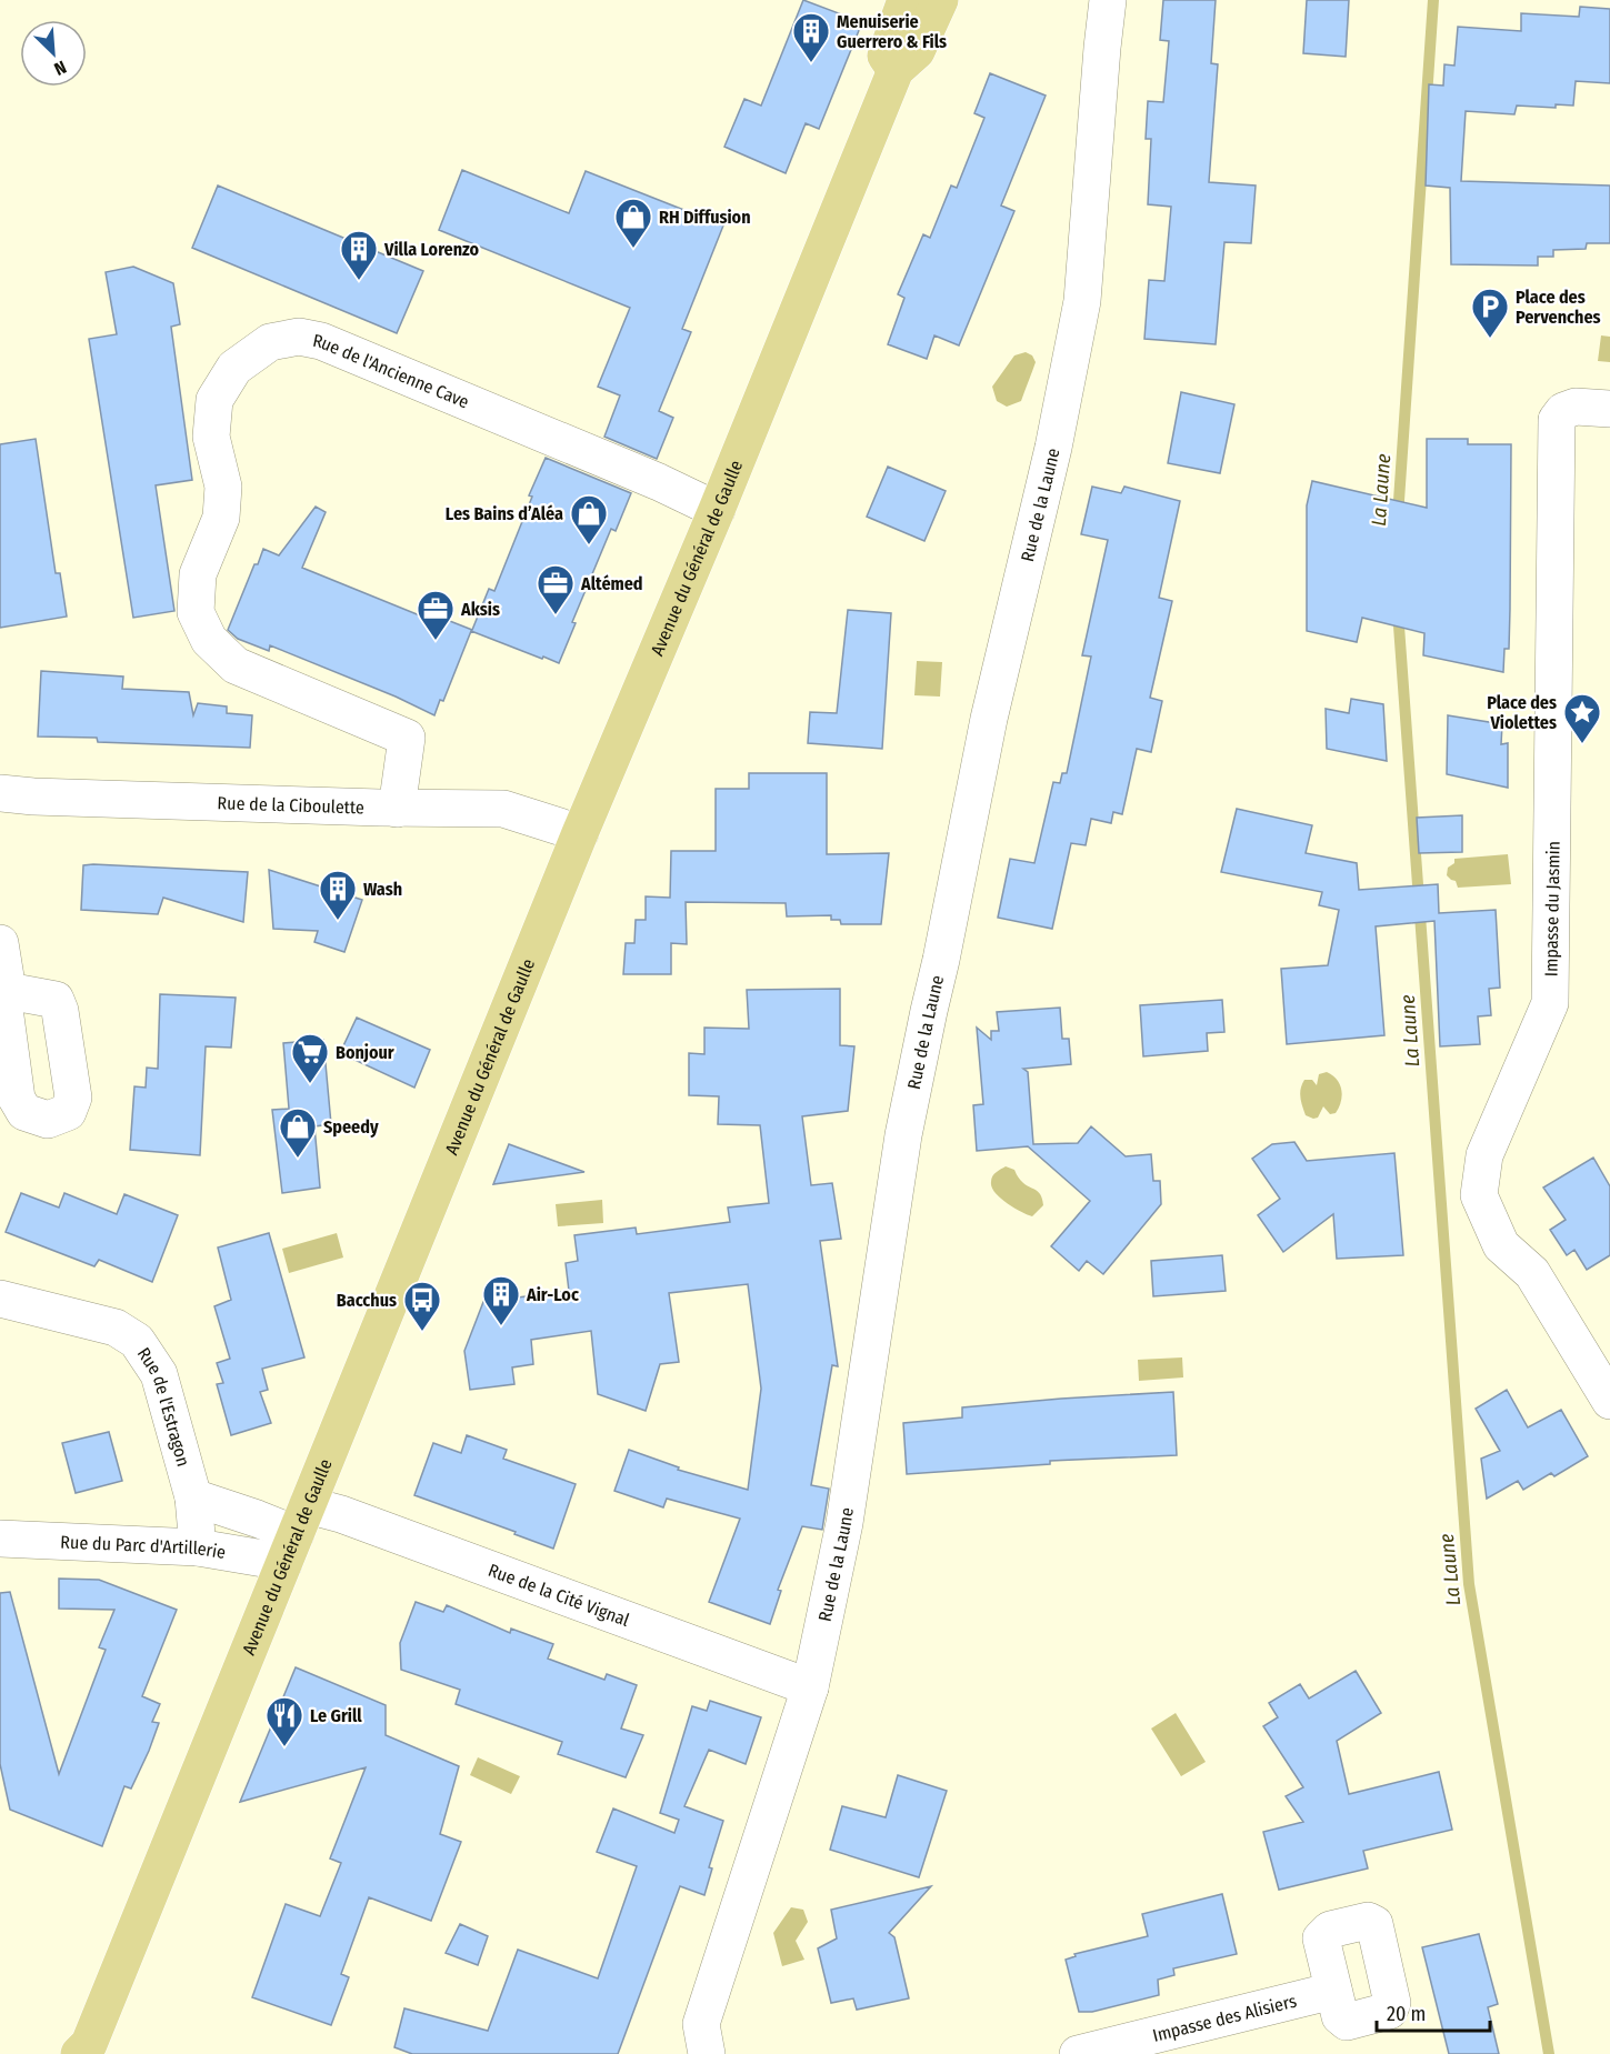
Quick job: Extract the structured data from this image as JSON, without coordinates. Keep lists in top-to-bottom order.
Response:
{
  "streets": {
    "main road": ["Avenue du Général de Gaulle"],
    "street": [
      "Rue de l'Ancienne Cave",
      "Rue de la Laune",
      "Rue de la Ciboulette",
      "Impasse du Jasmin",
      "Rue de l'Estragon",
      "Rue du Parc d'Artillerie",
      "Rue de la Cité Vignal",
      "Impasse des Alisiers"
    ]
  },
  "crossings": [
    ["Rue de l'Ancienne Cave", "Avenue du Général de Gaulle"],
    ["Rue de l'Ancienne Cave", "Rue de la Ciboulette"],
    ["Rue de la Laune", "Rue de la Cité Vignal"],
    ["Avenue du Général de Gaulle", "Rue de la Ciboulette"],
    ["Avenue du Général de Gaulle", "Rue du Parc d'Artillerie"],
    ["Avenue du Général de Gaulle", "Rue de la Cité Vignal"],
    ["Rue de l'Estragon", "Rue du Parc d'Artillerie"],
    ["Rue du Parc d'Artillerie", "Rue de la Cité Vignal"]
  ],
  "water": ["La Laune"],
  "places": {
    "building": [
      "Menuiserie Guerrero & Fils",
      "Villa Lorenzo",
      "Wash",
      "Air-Loc"
    ],
    "shop": ["RH Diffusion", "Les Bains d’Aléa", "Speedy"],
    "parking": ["Place des Pervenches"],
    "office": ["Altémed", "Aksis"],
    "place": ["Place des Violettes"],
    "supermarket": ["Bonjour"],
    "bus stop": ["Bacchus"],
    "restaurant": ["Le Grill"]
  },
  "scale_bar": "20 m",
  "north": "bottom right"
}
